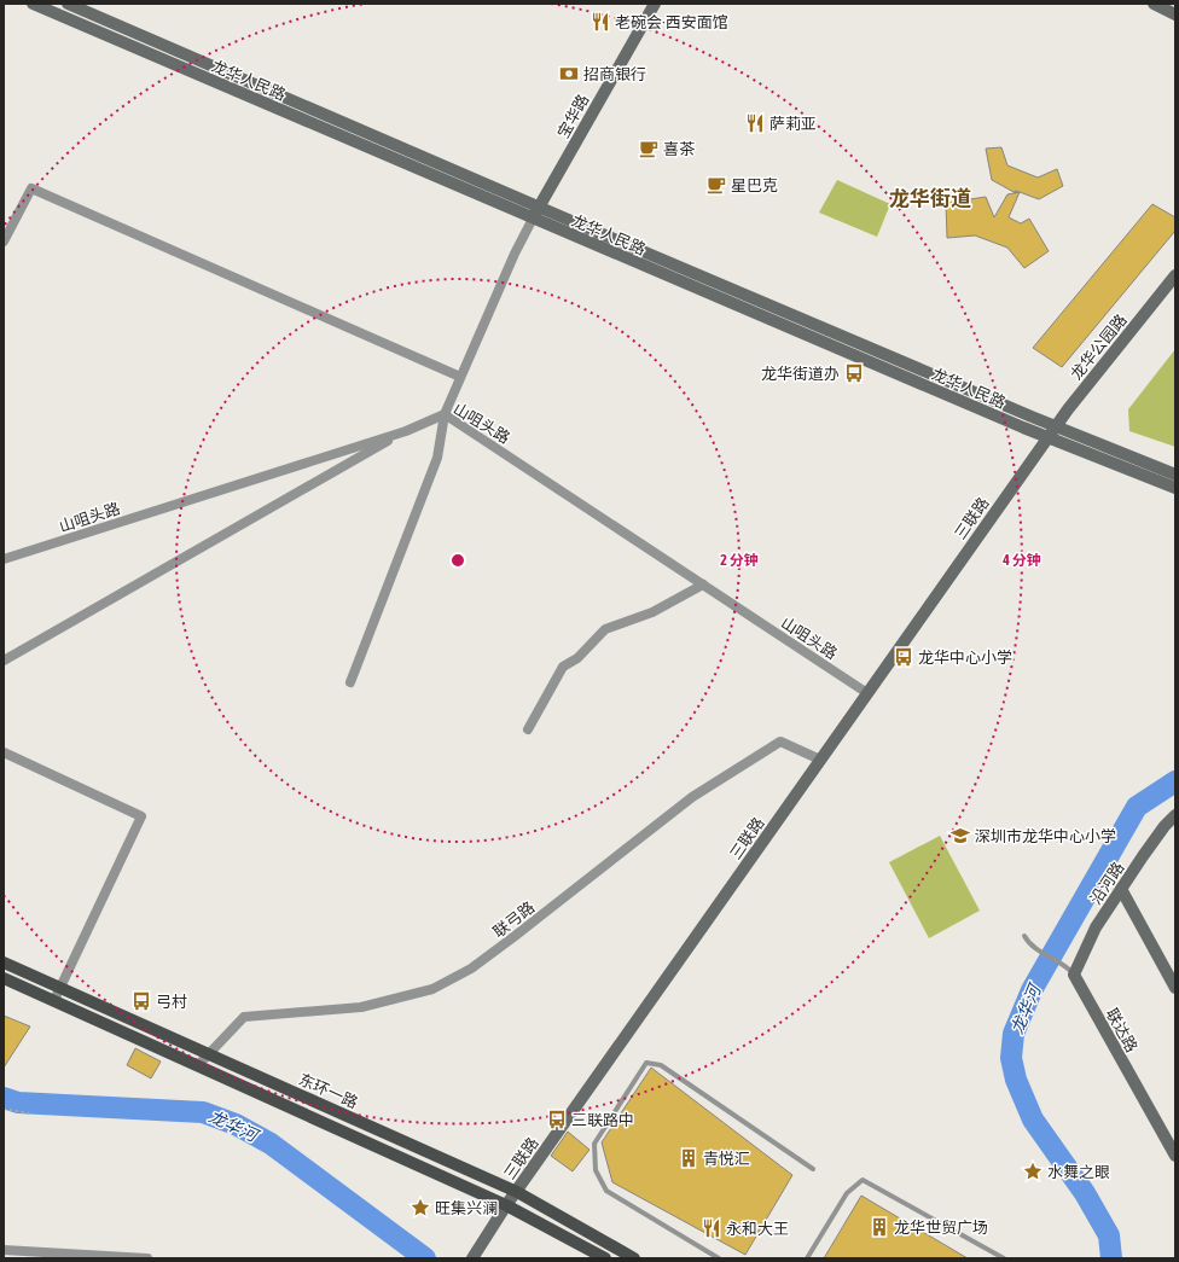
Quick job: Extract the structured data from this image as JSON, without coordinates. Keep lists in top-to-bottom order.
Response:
{
  "streets": {
    "main road": [
      "龙华人民路",
      "宝华路",
      "龙华公园路",
      "三联路",
      "沿河路",
      "联达路",
      "东环一路"
    ],
    "street": ["山咀头路", "联弓路"]
  },
  "crossings": [
    ["龙华人民路", "宝华路"],
    ["龙华人民路", "龙华公园路"],
    ["龙华人民路", "三联路"],
    ["龙华公园路", "三联路"],
    ["山咀头路", "三联路"],
    ["三联路", "联弓路"],
    ["三联路", "东环一路"],
    ["沿河路", "联达路"],
    ["联弓路", "东环一路"]
  ],
  "districts": ["龙华街道"],
  "water": ["龙华河"],
  "places": {
    "restaurant": ["老碗会·西安面馆", "萨莉亚", "永和大王"],
    "bank": ["招商银行"],
    "cafe": ["喜茶", "星巴克"],
    "bus stop": [
      "龙华街道办",
      "龙华中心小学",
      "弓村",
      "三联路中"
    ],
    "school or university": ["深圳市龙华中心小学"],
    "building": ["青悦汇", "龙华世贸广场"],
    "place": ["水舞之眼", "旺集兴澜"]
  },
  "rings": ["2 分钟", "4 分钟"]
}
